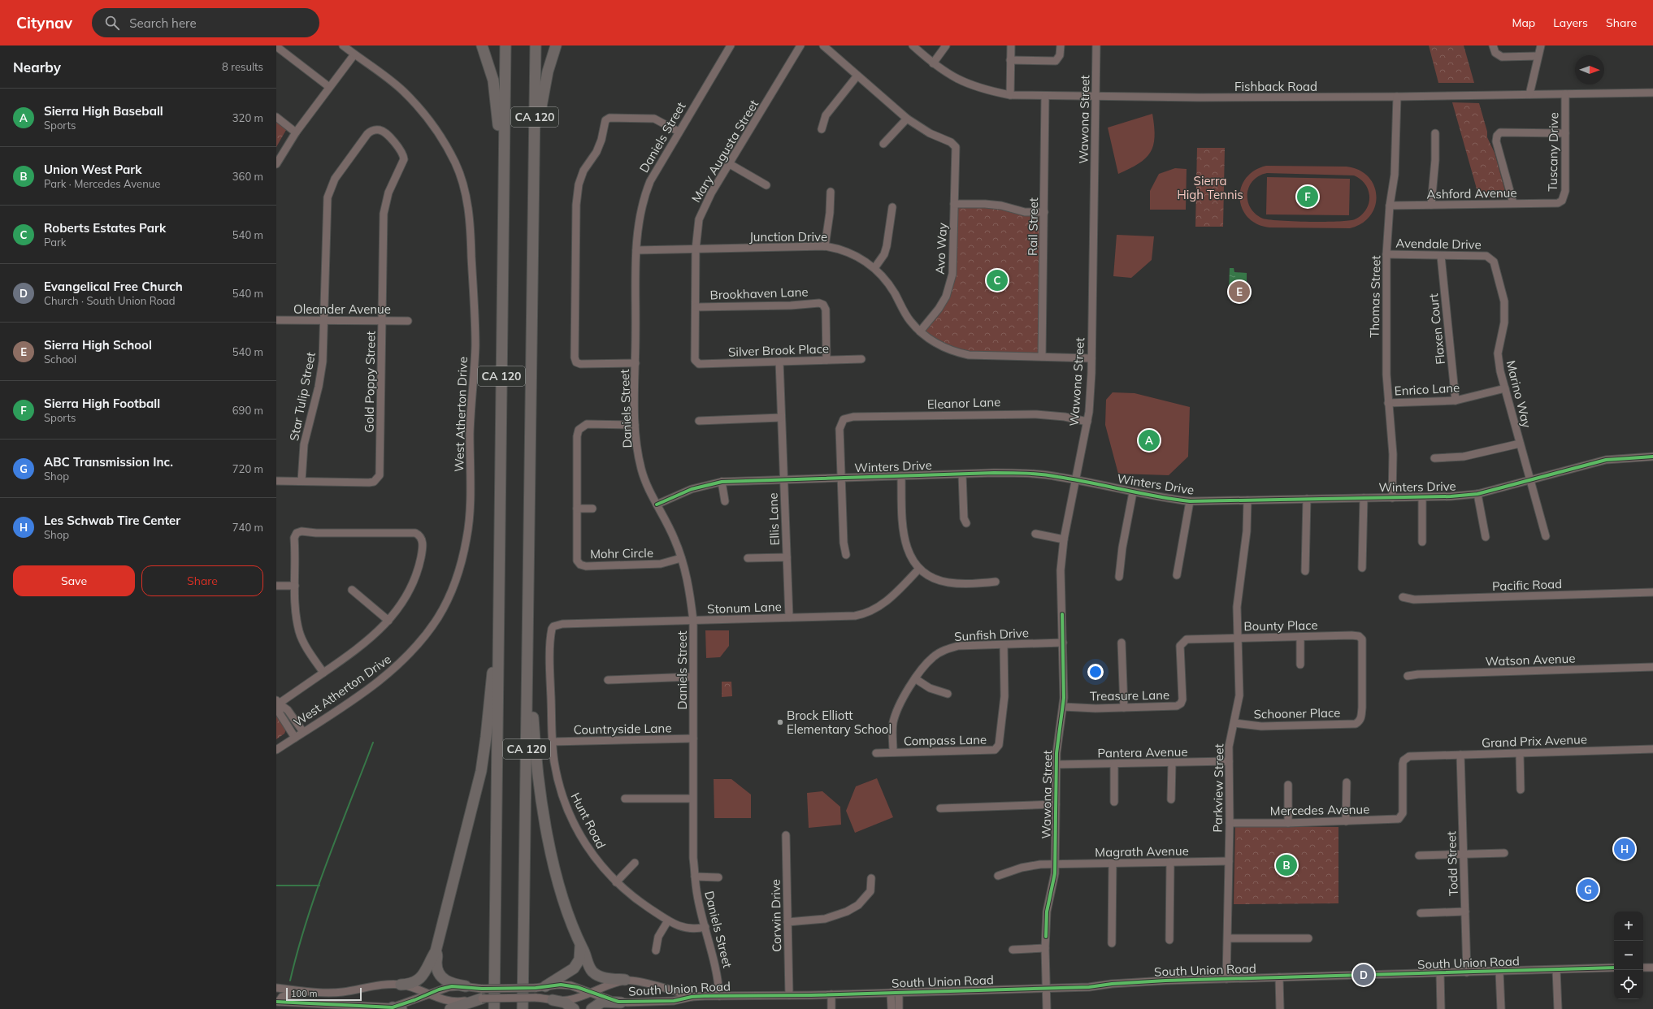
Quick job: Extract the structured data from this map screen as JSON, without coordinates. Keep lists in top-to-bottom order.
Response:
{
  "streets": {
    "highway": ["CA 120"],
    "street": [
      "Fishback Road",
      "Wawona Street",
      "Daniels Street",
      "Mary Augusta Street",
      "Tuscany Drive",
      "Ashford Avenue",
      "Rail Street",
      "Junction Drive",
      "Avendale Drive",
      "Avo Way",
      "Brookhaven Lane",
      "Thomas Street",
      "Oleander Avenue",
      "Flaxen Court",
      "Silver Brook Place",
      "Gold Poppy Street",
      "Enrico Lane",
      "Marino Way",
      "Star Tulip Street",
      "Eleanor Lane",
      "West Atherton Drive",
      "Winters Drive",
      "Ellis Lane",
      "Mohr Circle",
      "Pacific Road",
      "Stonum Lane",
      "Bounty Place",
      "Sunfish Drive",
      "Watson Avenue",
      "Treasure Lane",
      "Schooner Place",
      "Countryside Lane",
      "Compass Lane",
      "Grand Prix Avenue",
      "Pantera Avenue",
      "Parkview Street",
      "Mercedes Avenue",
      "Hunt Road",
      "Magrath Avenue",
      "Todd Street",
      "Corwin Drive",
      "South Union Road"
    ]
  },
  "crossings": [
    ["Fishback Road", "Wawona Street"],
    ["Fishback Road", "Tuscany Drive"],
    ["Fishback Road", "Rail Street"],
    ["Fishback Road", "Thomas Street"],
    ["Wawona Street", "Junction Drive"],
    ["Wawona Street", "Eleanor Lane"],
    ["Wawona Street", "Winters Drive"],
    ["Wawona Street", "Sunfish Drive"],
    ["Wawona Street", "Treasure Lane"],
    ["Wawona Street", "Pantera Avenue"],
    ["Wawona Street", "Magrath Avenue"],
    ["Wawona Street", "South Union Road"],
    ["Daniels Street", "Junction Drive"],
    ["Daniels Street", "Winters Drive"],
    ["Daniels Street", "Mohr Circle"],
    ["Daniels Street", "Stonum Lane"],
    ["Daniels Street", "Countryside Lane"],
    ["Daniels Street", "Hunt Road"],
    ["Daniels Street", "South Union Road"],
    ["Mary Augusta Street", "Junction Drive"],
    ["Mary Augusta Street", "Brookhaven Lane"],
    ["Mary Augusta Street", "Silver Brook Place"],
    ["Tuscany Drive", "Ashford Avenue"],
    ["Ashford Avenue", "Thomas Street"],
    ["Rail Street", "Junction Drive"],
    ["Junction Drive", "Avo Way"],
    ["Avendale Drive", "Thomas Street"],
    ["Avendale Drive", "Flaxen Court"],
    ["Avendale Drive", "Marino Way"],
    ["Brookhaven Lane", "Silver Brook Place"],
    ["Thomas Street", "Enrico Lane"],
    ["Thomas Street", "Winters Drive"],
    ["Oleander Avenue", "Gold Poppy Street"],
    ["Oleander Avenue", "Star Tulip Street"],
    ["Flaxen Court", "Enrico Lane"],
    ["Silver Brook Place", "Ellis Lane"],
    ["Gold Poppy Street", "Star Tulip Street"],
    ["Enrico Lane", "Marino Way"],
    ["Marino Way", "Winters Drive"],
    ["Eleanor Lane", "Winters Drive"],
    ["Winters Drive", "Ellis Lane"],
    ["Winters Drive", "Parkview Street"],
    ["Ellis Lane", "Stonum Lane"],
    ["Stonum Lane", "Hunt Road"],
    ["Bounty Place", "Treasure Lane"],
    ["Bounty Place", "Schooner Place"],
    ["Bounty Place", "Parkview Street"],
    ["Sunfish Drive", "Compass Lane"],
    ["Schooner Place", "Parkview Street"],
    ["Countryside Lane", "Hunt Road"],
    ["Grand Prix Avenue", "Mercedes Avenue"],
    ["Grand Prix Avenue", "Todd Street"],
    ["Pantera Avenue", "Parkview Street"],
    ["Parkview Street", "Mercedes Avenue"],
    ["Parkview Street", "Magrath Avenue"],
    ["Parkview Street", "South Union Road"],
    ["Todd Street", "South Union Road"],
    ["Corwin Drive", "South Union Road"]
  ],
  "parks": ["Sierra High Tennis"],
  "places": ["Brock Elliott Elementary School"],
  "scale_bar": "100 m",
  "north": "right",
  "page": {
    "header": "Citynav",
    "search": "Search here",
    "nav": ["Map", "Layers", "Share"],
    "heading": ["Nearby", "8 results"],
    "list": [
      {
        "mark": "A",
        "name": "Sierra High Baseball",
        "note": "Sports",
        "value": "320 m"
      },
      {
        "mark": "B",
        "name": "Union West Park",
        "note": "Park · Mercedes Avenue",
        "value": "360 m"
      },
      {
        "mark": "C",
        "name": "Roberts Estates Park",
        "note": "Park",
        "value": "540 m"
      },
      {
        "mark": "D",
        "name": "Evangelical Free Church",
        "note": "Church · South Union Road",
        "value": "540 m"
      },
      {
        "mark": "E",
        "name": "Sierra High School",
        "note": "School",
        "value": "540 m"
      },
      {
        "mark": "F",
        "name": "Sierra High Football",
        "note": "Sports",
        "value": "690 m"
      },
      {
        "mark": "G",
        "name": "ABC Transmission Inc.",
        "note": "Shop",
        "value": "720 m"
      },
      {
        "mark": "H",
        "name": "Les Schwab Tire Center",
        "note": "Shop",
        "value": "740 m"
      }
    ],
    "pins": [
      "F",
      "C",
      "E",
      "A",
      "H",
      "B",
      "G",
      "D"
    ],
    "buttons": ["Save", "Share"],
    "map_buttons": ["+", "−"],
    "scale": "100 m"
  }
}
